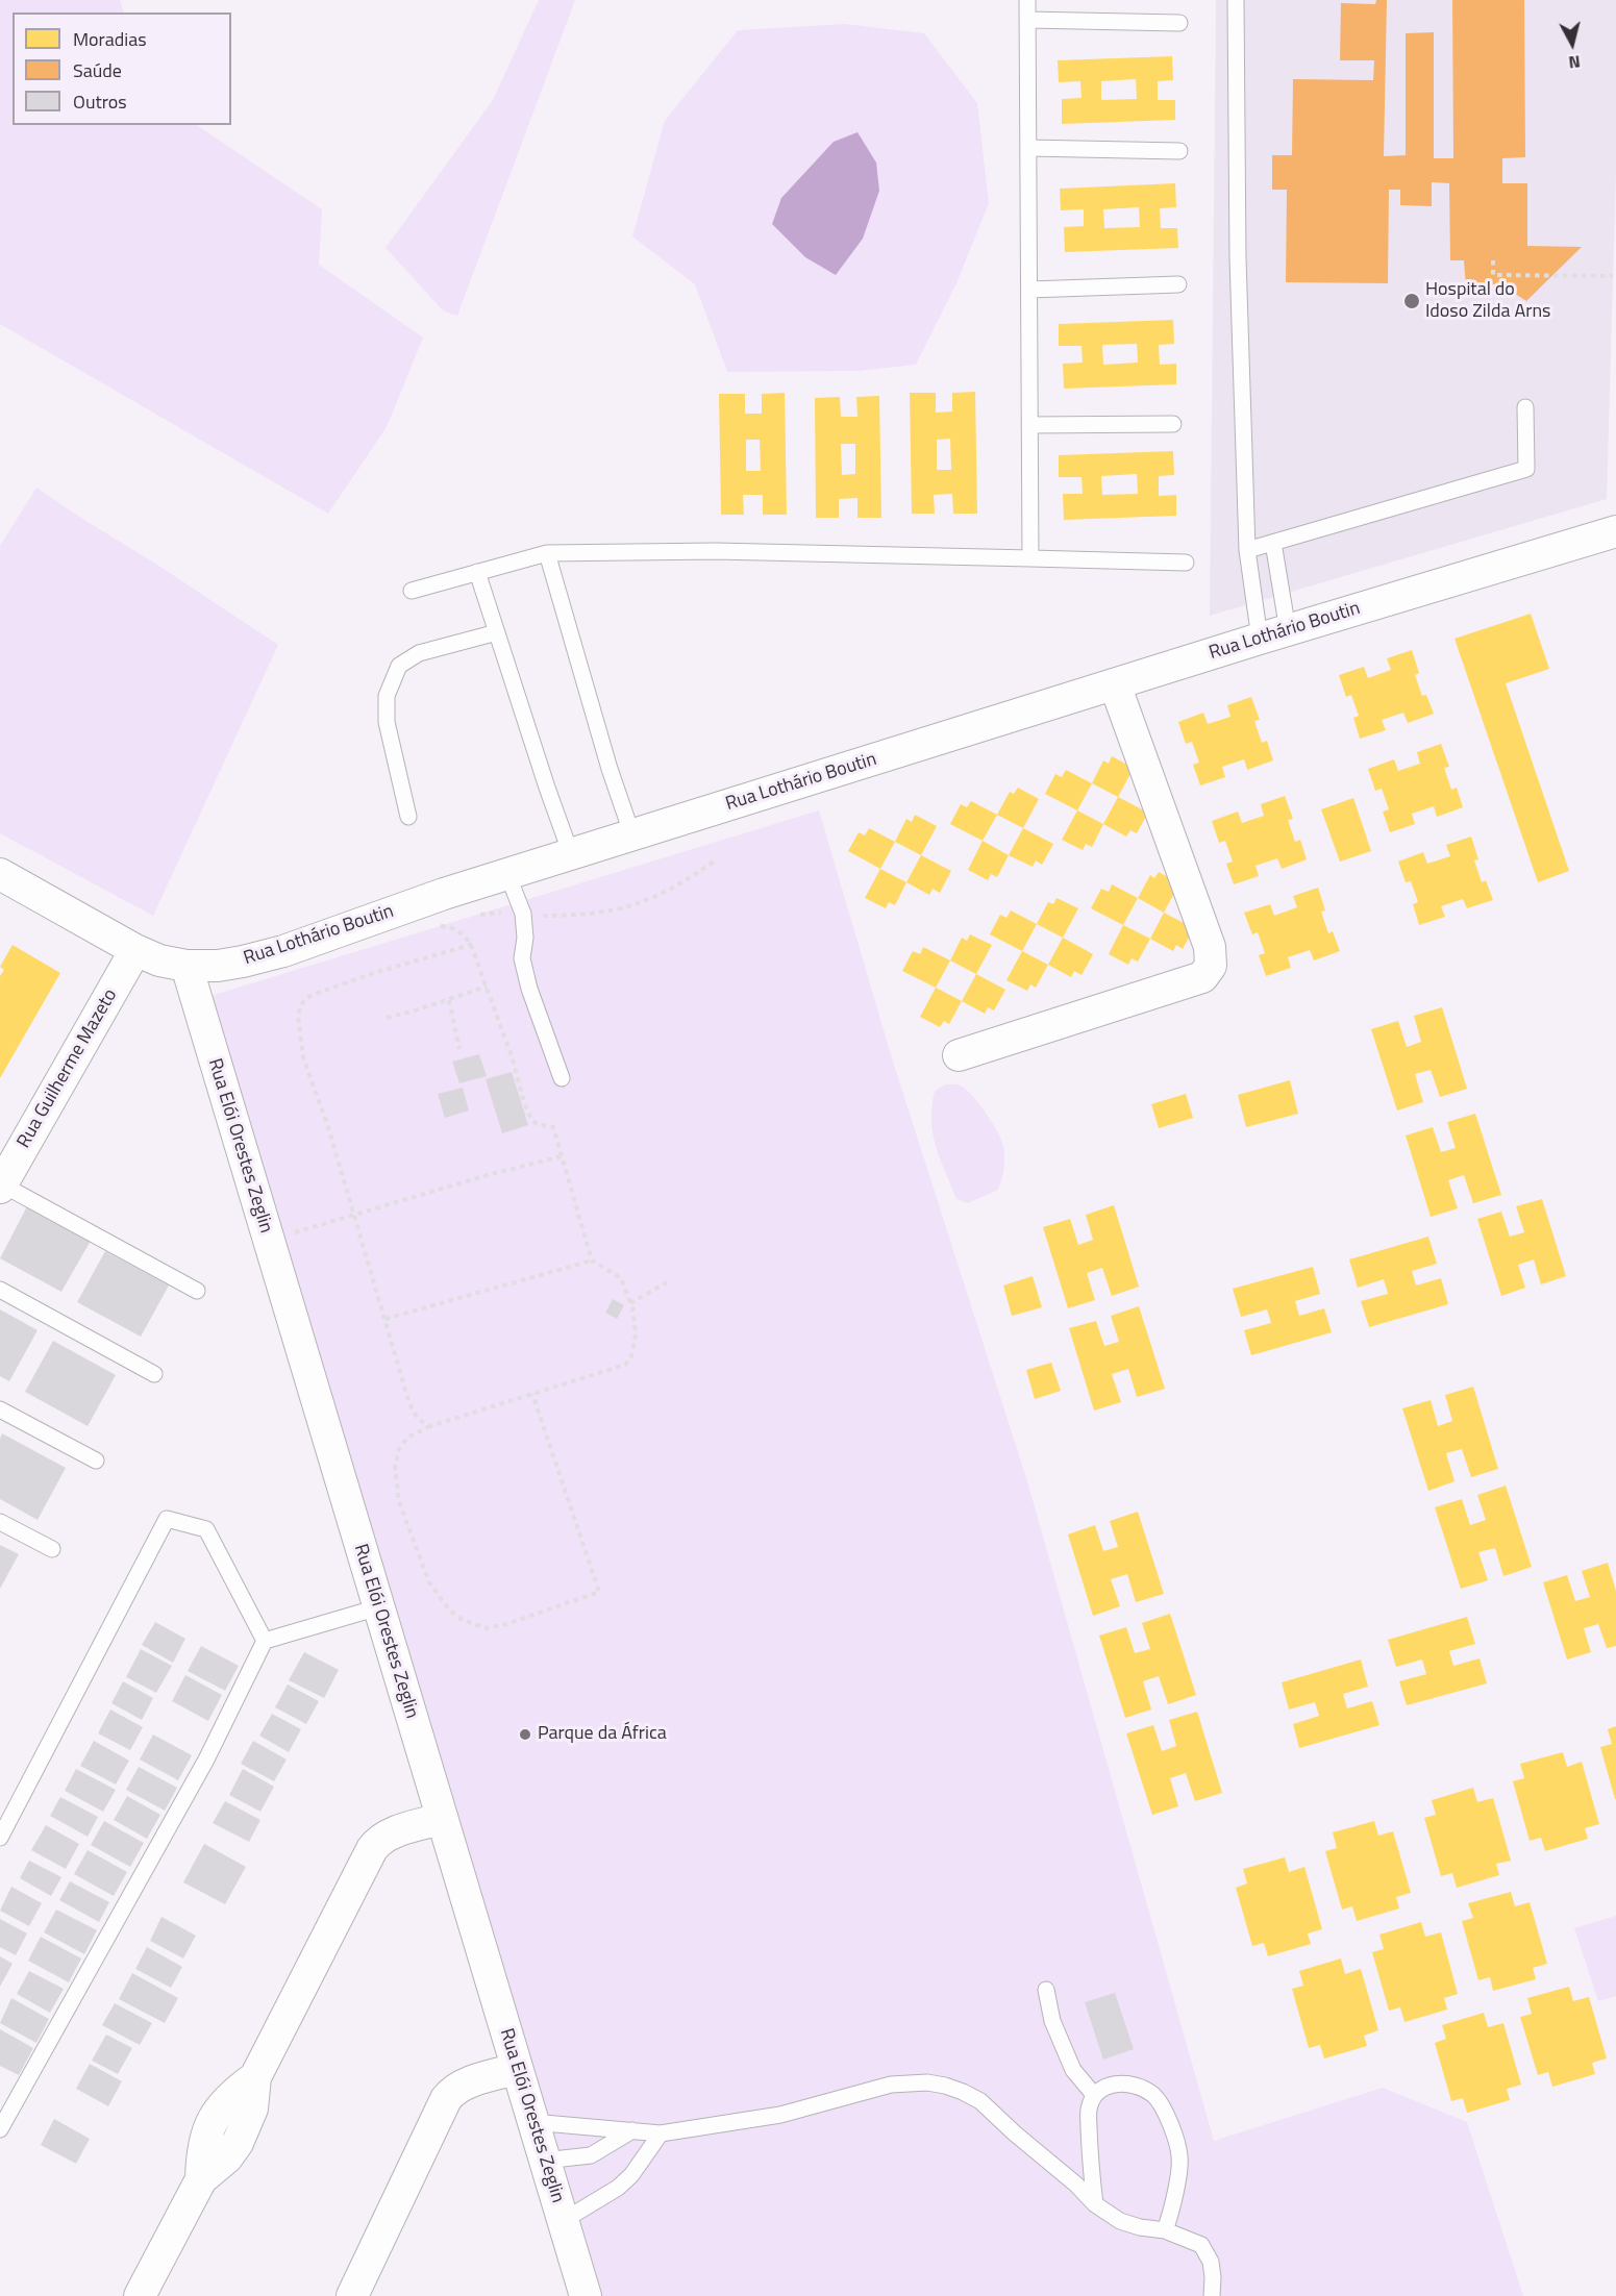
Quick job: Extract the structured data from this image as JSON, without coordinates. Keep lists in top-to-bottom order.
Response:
{
  "streets": {
    "street": ["Rua Lothário Boutin", "Rua Guilherme Mazeto", "Rua Elói Orestes Zeglin"]
  },
  "crossings": [
    ["Rua Lothário Boutin", "Rua Guilherme Mazeto"],
    ["Rua Lothário Boutin", "Rua Elói Orestes Zeglin"]
  ],
  "places": ["Hospital do Idoso Zilda Arns", "Parque da África"],
  "legend": ["Moradias", "Saúde", "Outros"],
  "north": "bottom"
}
